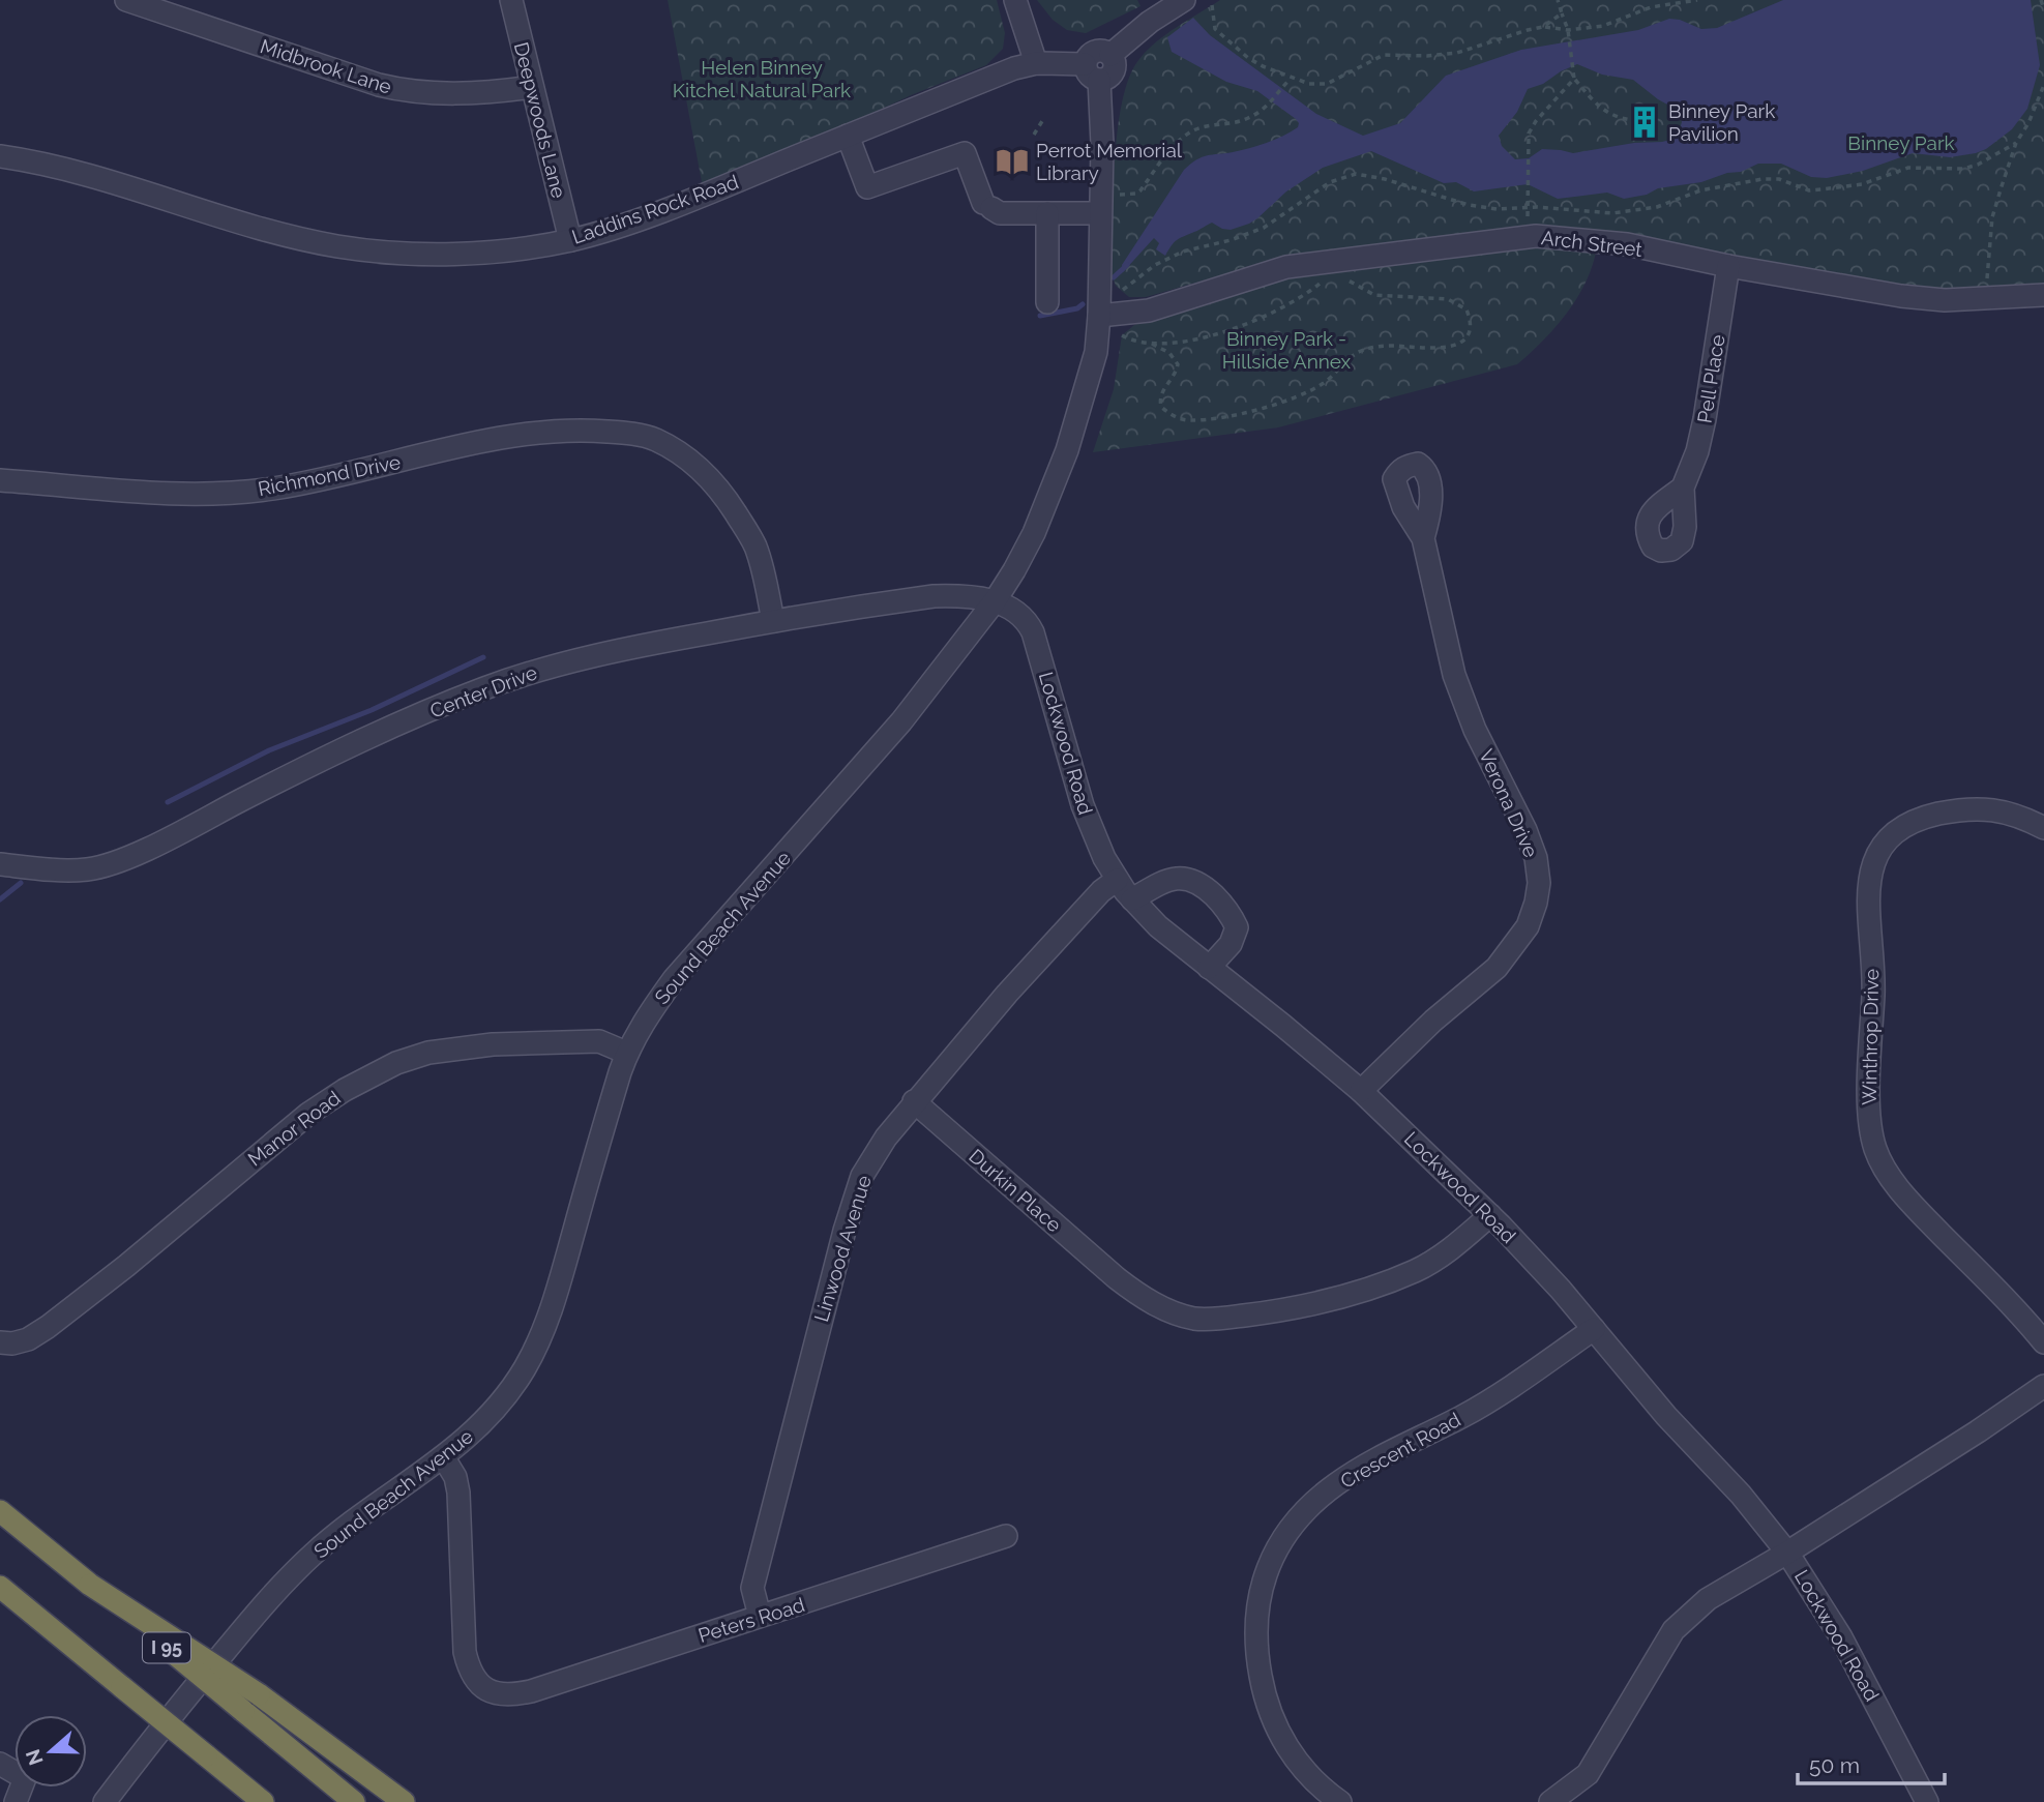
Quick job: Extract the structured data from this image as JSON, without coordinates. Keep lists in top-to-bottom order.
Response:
{
  "streets": {
    "street": [
      "Midbrook Lane",
      "Deepwoods Lane",
      "Laddins Rock Road",
      "Arch Street",
      "Pell Place",
      "Richmond Drive",
      "Center Drive",
      "Lockwood Road",
      "Verona Drive",
      "Sound Beach Avenue",
      "Winthrop Drive",
      "Manor Road",
      "Durkin Place",
      "Linwood Avenue",
      "Crescent Road",
      "Peters Road"
    ]
  },
  "crossings": [
    ["Midbrook Lane", "Deepwoods Lane"],
    ["Deepwoods Lane", "Laddins Rock Road"],
    ["Laddins Rock Road", "Sound Beach Avenue"],
    ["Arch Street", "Pell Place"],
    ["Arch Street", "Sound Beach Avenue"],
    ["Richmond Drive", "Center Drive"],
    ["Center Drive", "Lockwood Road"],
    ["Center Drive", "Sound Beach Avenue"],
    ["Lockwood Road", "Verona Drive"],
    ["Lockwood Road", "Sound Beach Avenue"],
    ["Lockwood Road", "Durkin Place"],
    ["Lockwood Road", "Linwood Avenue"],
    ["Lockwood Road", "Crescent Road"],
    ["Sound Beach Avenue", "Manor Road"],
    ["Sound Beach Avenue", "Peters Road"],
    ["Durkin Place", "Linwood Avenue"],
    ["Linwood Avenue", "Peters Road"]
  ],
  "parks": ["Helen Binney Kitchel Natural Park", "Binney Park", "Binney Park - Hillside Annex"],
  "places": {
    "building": ["Binney Park Pavilion"],
    "library": ["Perrot Memorial Library"]
  },
  "scale_bar": "50 m",
  "north": "left"
}
